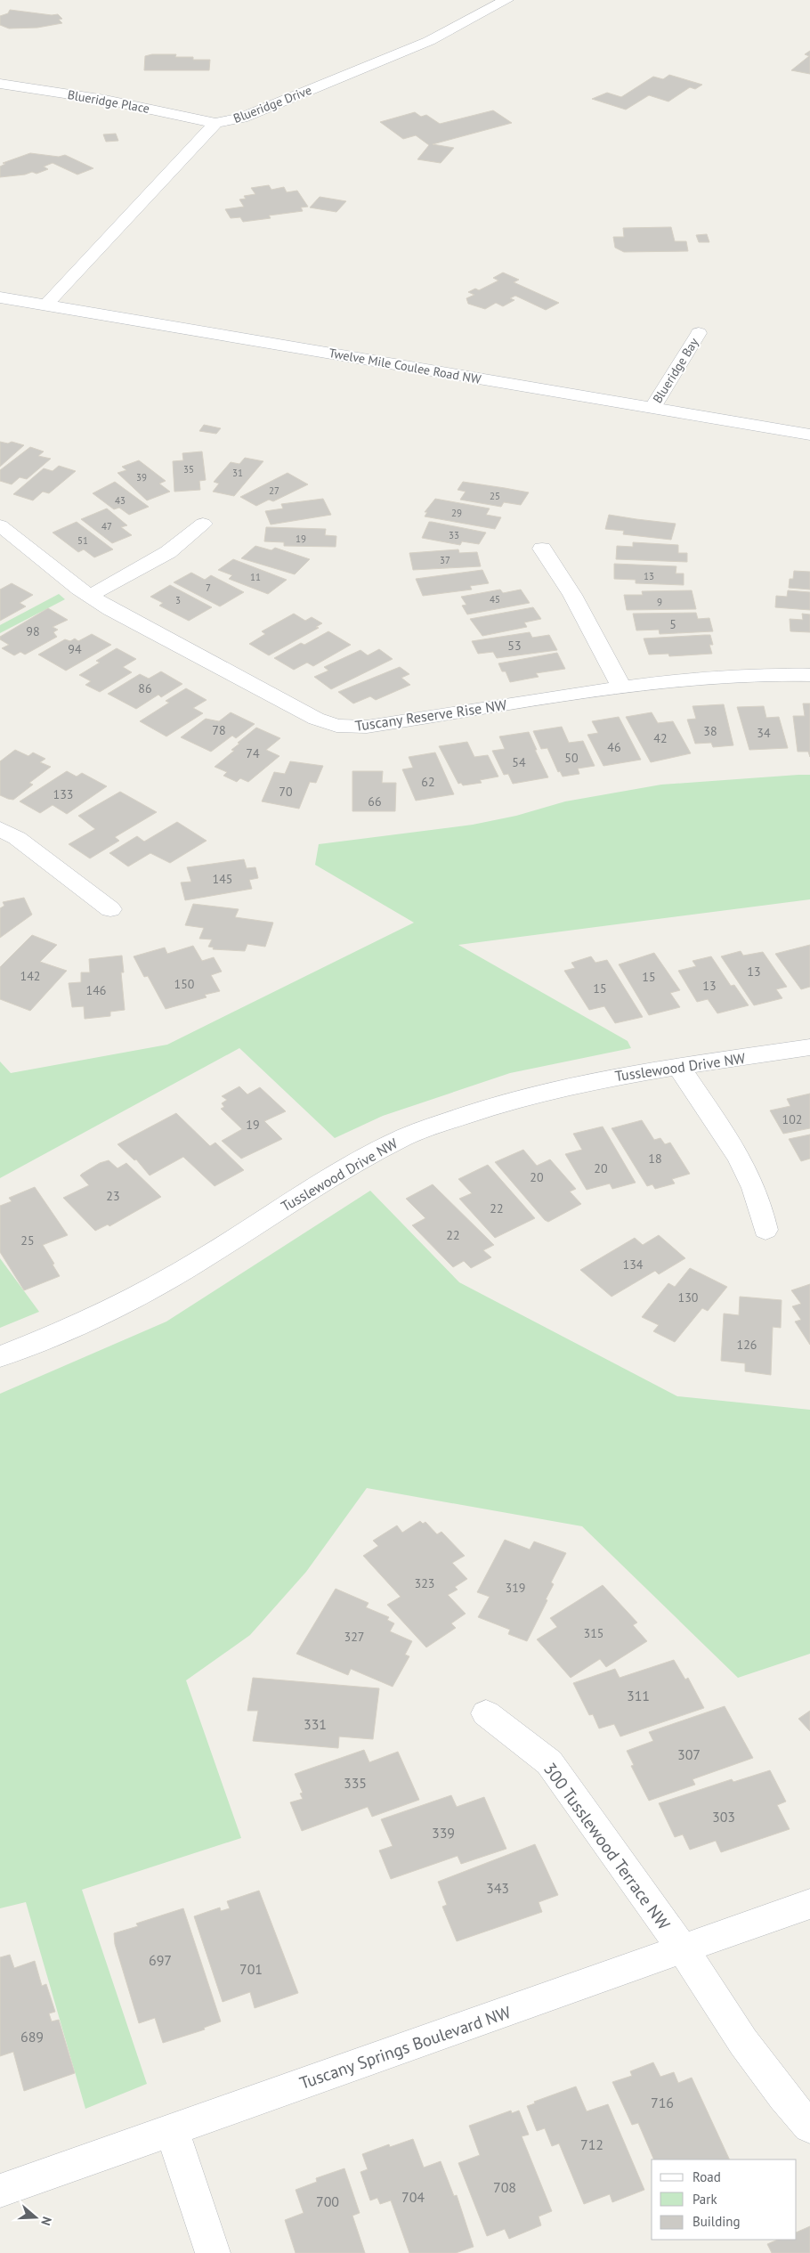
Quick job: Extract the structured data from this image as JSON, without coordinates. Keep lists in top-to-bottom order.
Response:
{
  "streets": {
    "street": [
      "Blueridge Place",
      "Blueridge Drive",
      "Twelve Mile Coulee Road NW",
      "Blueridge Bay",
      "Tuscany Reserve Rise NW",
      "Tusslewood Drive NW",
      "300 Tusslewood Terrace NW",
      "Tuscany Springs Boulevard NW"
    ]
  },
  "crossings": [
    ["Blueridge Place", "Blueridge Drive"],
    ["Blueridge Drive", "Twelve Mile Coulee Road NW"],
    ["Twelve Mile Coulee Road NW", "Blueridge Bay"],
    ["300 Tusslewood Terrace NW", "Tuscany Springs Boulevard NW"]
  ],
  "house_numbers": [
    "35",
    "31",
    "39",
    "27",
    "25",
    "43",
    "29",
    "47",
    "33",
    "19",
    "51",
    "37",
    "13",
    "11",
    "7",
    "45",
    "3",
    "9",
    "5",
    "98",
    "53",
    "94",
    "86",
    "78",
    "38",
    "34",
    "42",
    "46",
    "74",
    "50",
    "54",
    "62",
    "70",
    "133",
    "66",
    "145",
    "13",
    "142",
    "15",
    "150",
    "13",
    "15",
    "146",
    "102",
    "19",
    "18",
    "20",
    "20",
    "23",
    "22",
    "22",
    "25",
    "134",
    "130",
    "126",
    "323",
    "319",
    "315",
    "327",
    "311",
    "331",
    "307",
    "335",
    "303",
    "339",
    "343",
    "697",
    "701",
    "689",
    "716",
    "712",
    "708",
    "704",
    "700"
  ],
  "legend": ["Road", "Park", "Building"],
  "north": "right"
}
